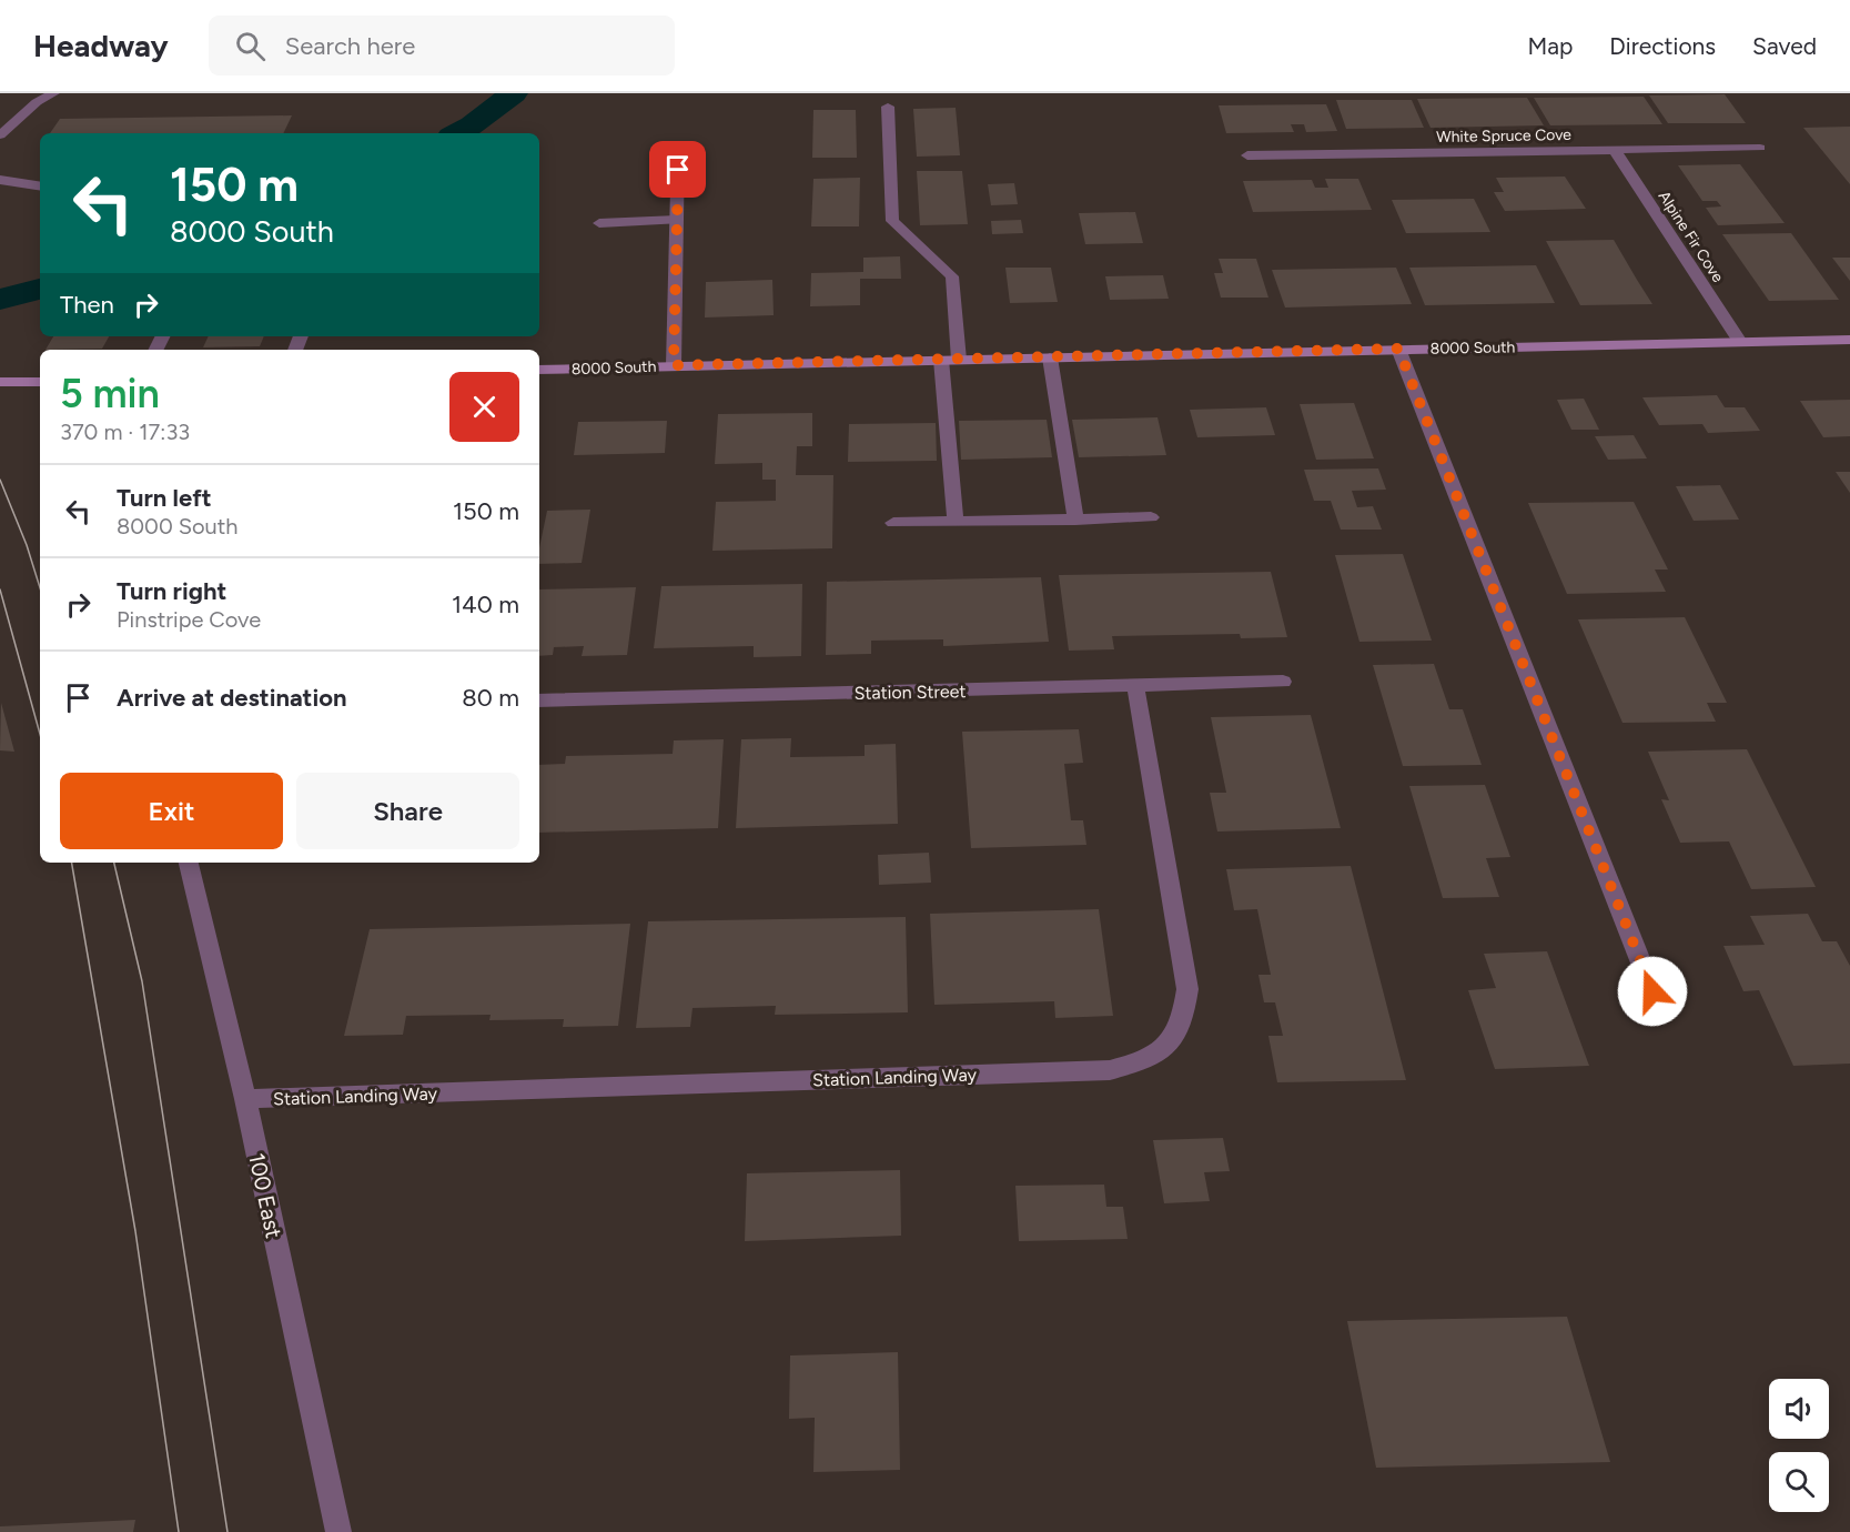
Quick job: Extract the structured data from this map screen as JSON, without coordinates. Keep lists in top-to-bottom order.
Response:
{
  "streets": {
    "street": [
      "White Spruce Cove",
      "Alpine Fir Cove",
      "8000 South",
      "Station Street",
      "Station Landing Way",
      "100 East"
    ]
  },
  "crossings": [
    ["White Spruce Cove", "Alpine Fir Cove"],
    ["Alpine Fir Cove", "8000 South"],
    ["Station Street", "Station Landing Way"],
    ["Station Landing Way", "100 East"]
  ],
  "page": {
    "header": "Headway",
    "search": "Search here",
    "nav": ["Map", "Directions", "Saved"],
    "turn": ["150 m", "8000 South"],
    "then": "Then",
    "heading": ["5 min", "370 m · 17:33"],
    "list": [
      {
        "name": "Turn left",
        "note": "8000 South",
        "value": "150 m"
      },
      {
        "name": "Turn right",
        "note": "Pinstripe Cove",
        "value": "140 m"
      },
      {
        "name": "Arrive at destination",
        "value": "80 m"
      }
    ],
    "buttons": ["Exit", "Share"]
  }
}
